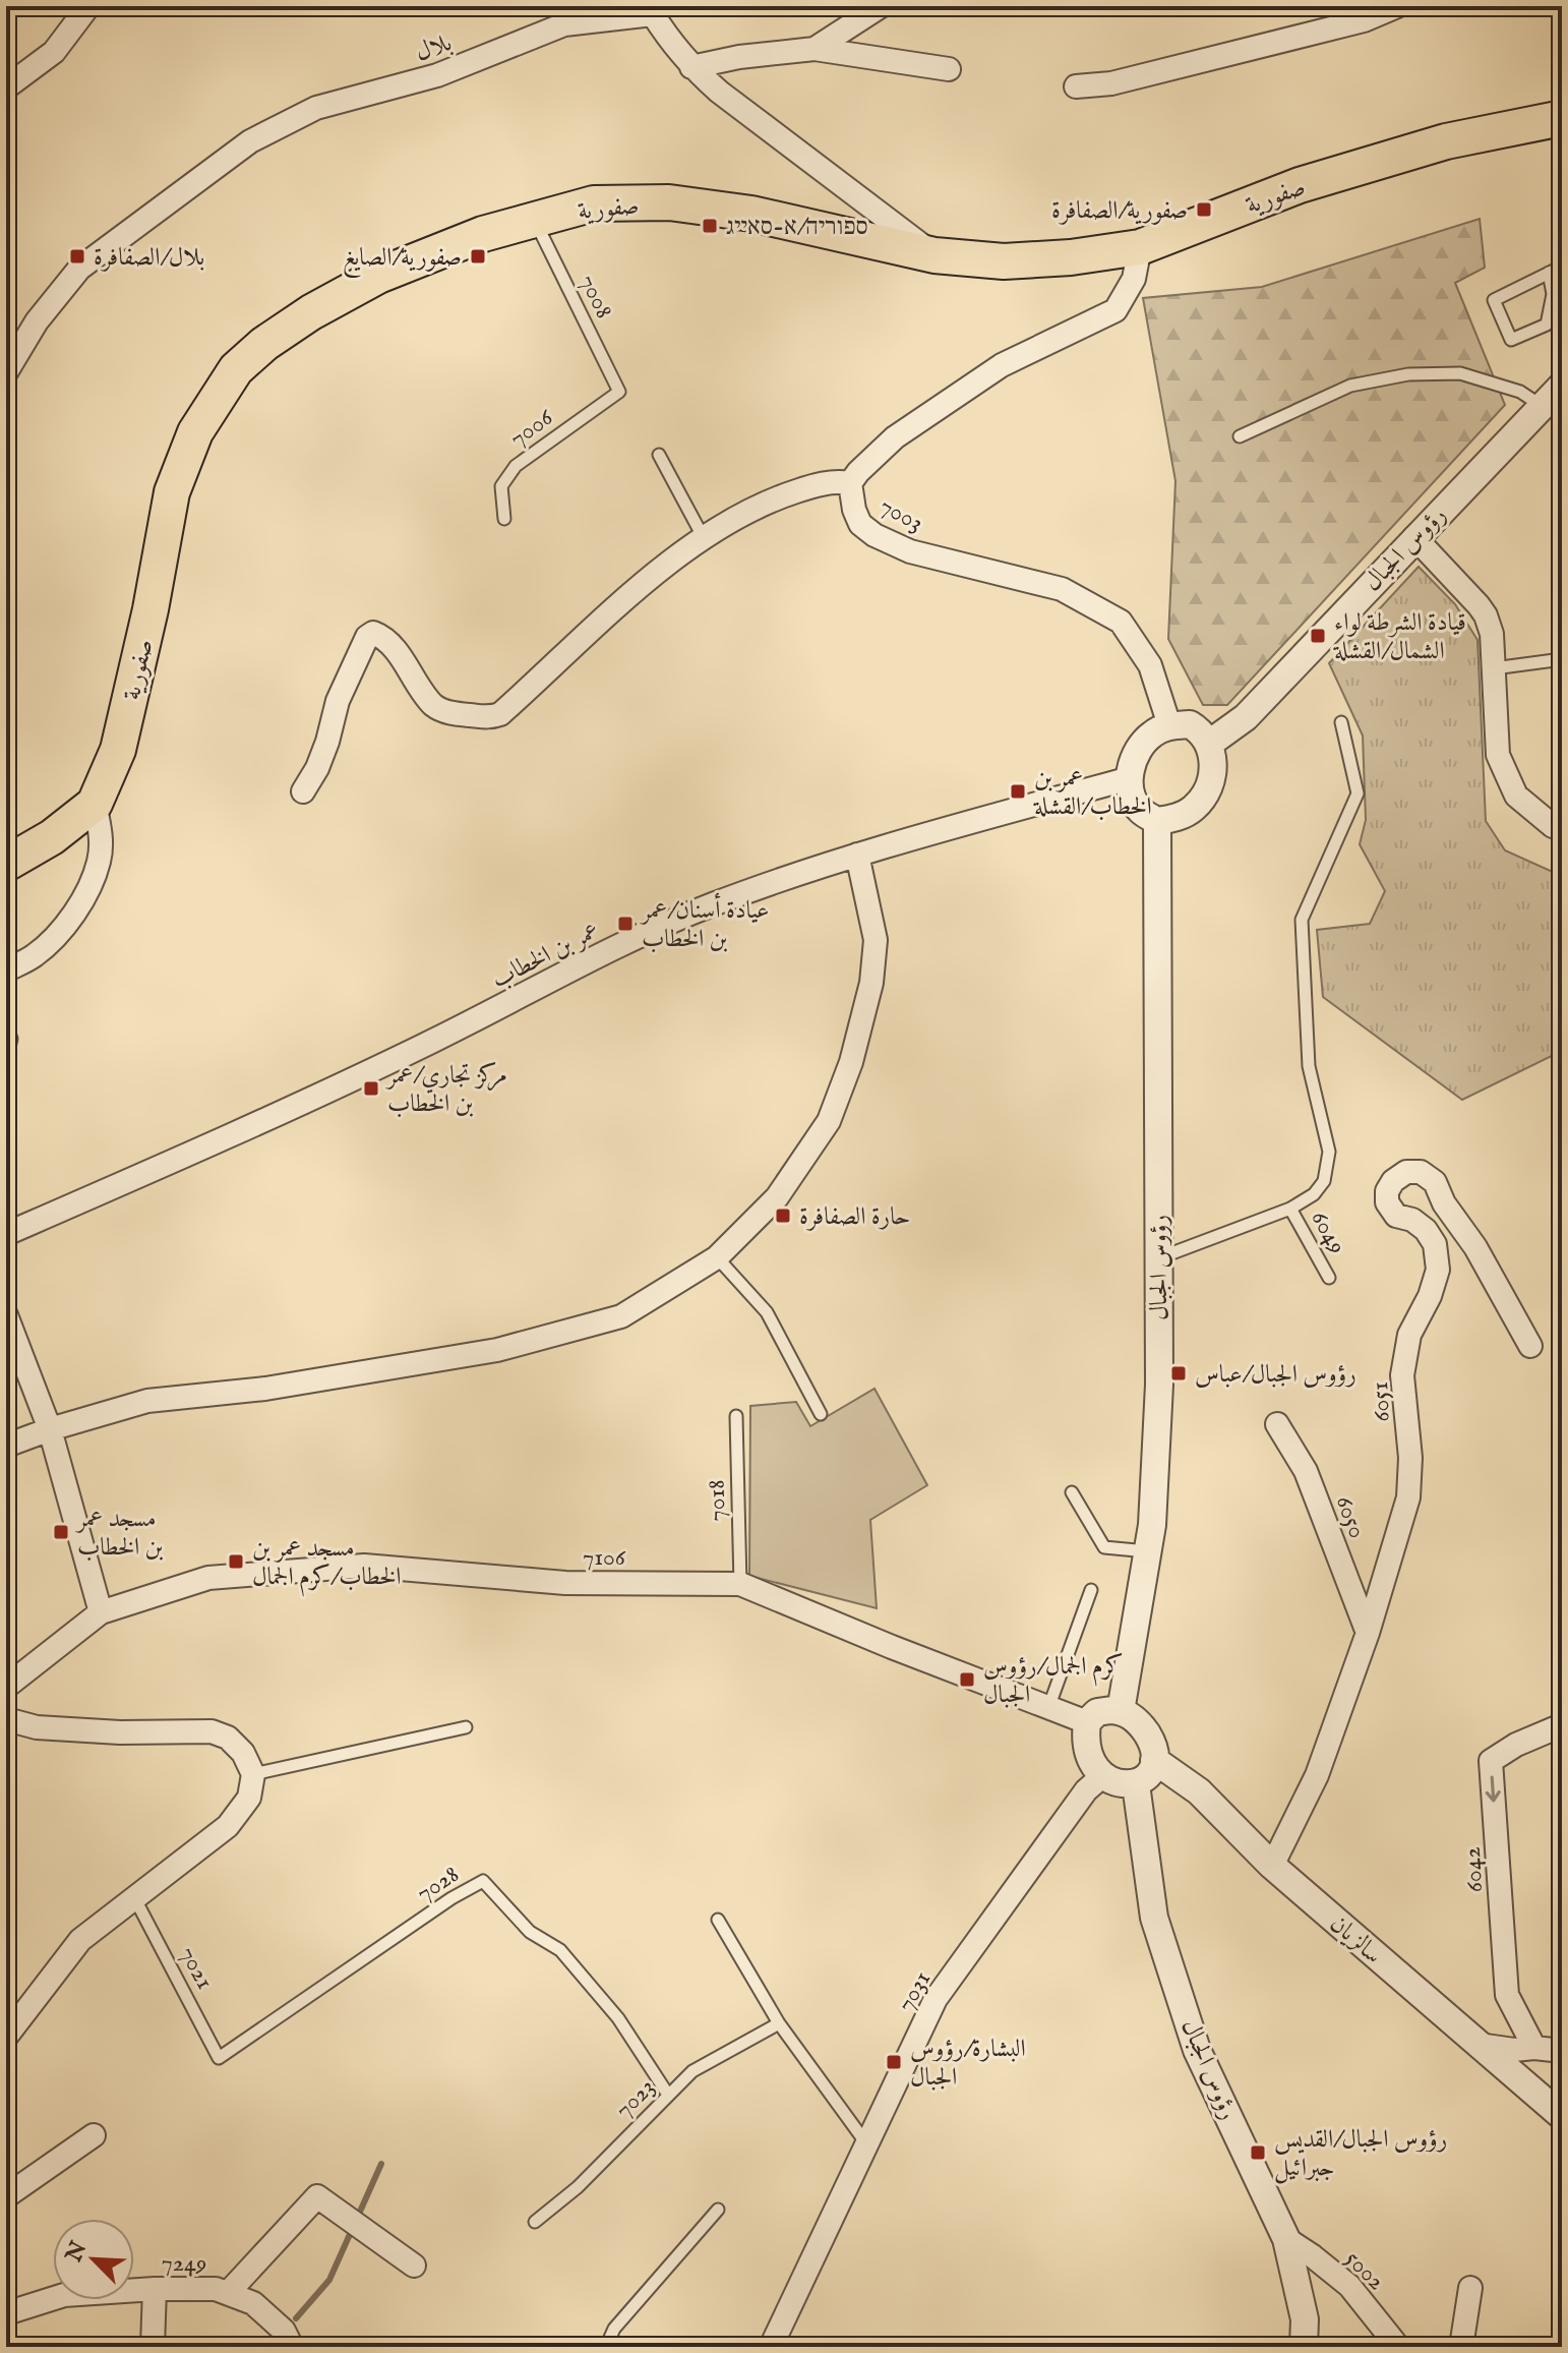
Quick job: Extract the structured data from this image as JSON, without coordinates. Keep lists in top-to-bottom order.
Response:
{
  "streets": {
    "main road": ["صفورية"],
    "street": [
      "بلال",
      "7003",
      "رؤوس الجبال",
      "عمر بن الخطاب",
      "6051",
      "6050",
      "7106",
      "6042",
      "سالزيان",
      "7031",
      "7249",
      "5002"
    ],
    "lane": [
      "7008",
      "7006",
      "6049",
      "7018",
      "7028",
      "7021",
      "7023"
    ]
  },
  "crossings": [
    ["بلال", "صفورية"],
    ["صفورية", "7008"],
    ["صفورية", "7003"],
    ["7008", "7006"],
    ["7003", "رؤوس الجبال"],
    ["7003", "عمر بن الخطاب"],
    ["رؤوس الجبال", "عمر بن الخطاب"],
    ["رؤوس الجبال", "7106"],
    ["رؤوس الجبال", "سالزيان"],
    ["رؤوس الجبال", "7031"],
    ["رؤوس الجبال", "5002"],
    ["6051", "6050"],
    ["6051", "سالزيان"],
    ["7018", "7106"],
    ["7106", "سالزيان"],
    ["7106", "7031"],
    ["7028", "7021"],
    ["7028", "7023"],
    ["سالزيان", "7031"]
  ],
  "one_way": ["6042"],
  "places": {
    "transit": [
      "صفورية/الصفافرة",
      "ספוריה/א-סאייג",
      "بلال/الصفافرة",
      "صفورية/الصايغ",
      "قيادة الشرطة لواء الشمال/القشلة",
      "عمر بن الخطاب/القشلة",
      "عيادة أسنان/عمر بن الخطاب",
      "مركز تجاري/عمر بن الخطاب",
      "حارة الصفافرة",
      "رؤوس الجبال/عباس",
      "مسجد عمر بن الخطاب",
      "مسجد عمر بن الخطاب/كرم الجمال",
      "كرم الجمال/رؤوس الجبال",
      "البشارة/رؤوس الجبال",
      "رؤوس الجبال/القديس جبرائيل"
    ]
  },
  "north": "top left"
}
